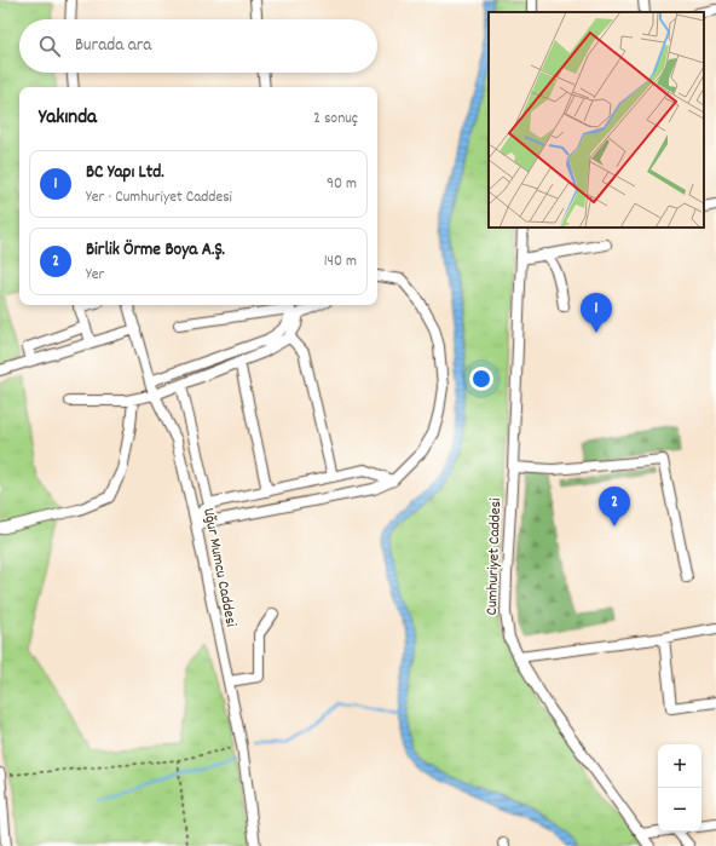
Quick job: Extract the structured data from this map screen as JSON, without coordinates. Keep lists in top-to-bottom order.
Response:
{
  "streets": {
    "street": ["Cumhuriyet Caddesi", "Uğur Mumcu Caddesi"]
  },
  "page": {
    "search": "Burada ara",
    "heading": ["Yakında", "2 sonuç"],
    "list": [
      {
        "mark": "1",
        "name": "BC Yapı Ltd.",
        "note": "Yer · Cumhuriyet Caddesi",
        "value": "90 m"
      },
      {
        "mark": "2",
        "name": "Birlik Örme Boya A.Ş.",
        "note": "Yer",
        "value": "140 m"
      }
    ],
    "pins": ["1", "2"],
    "map_buttons": ["+", "−"]
  }
}
